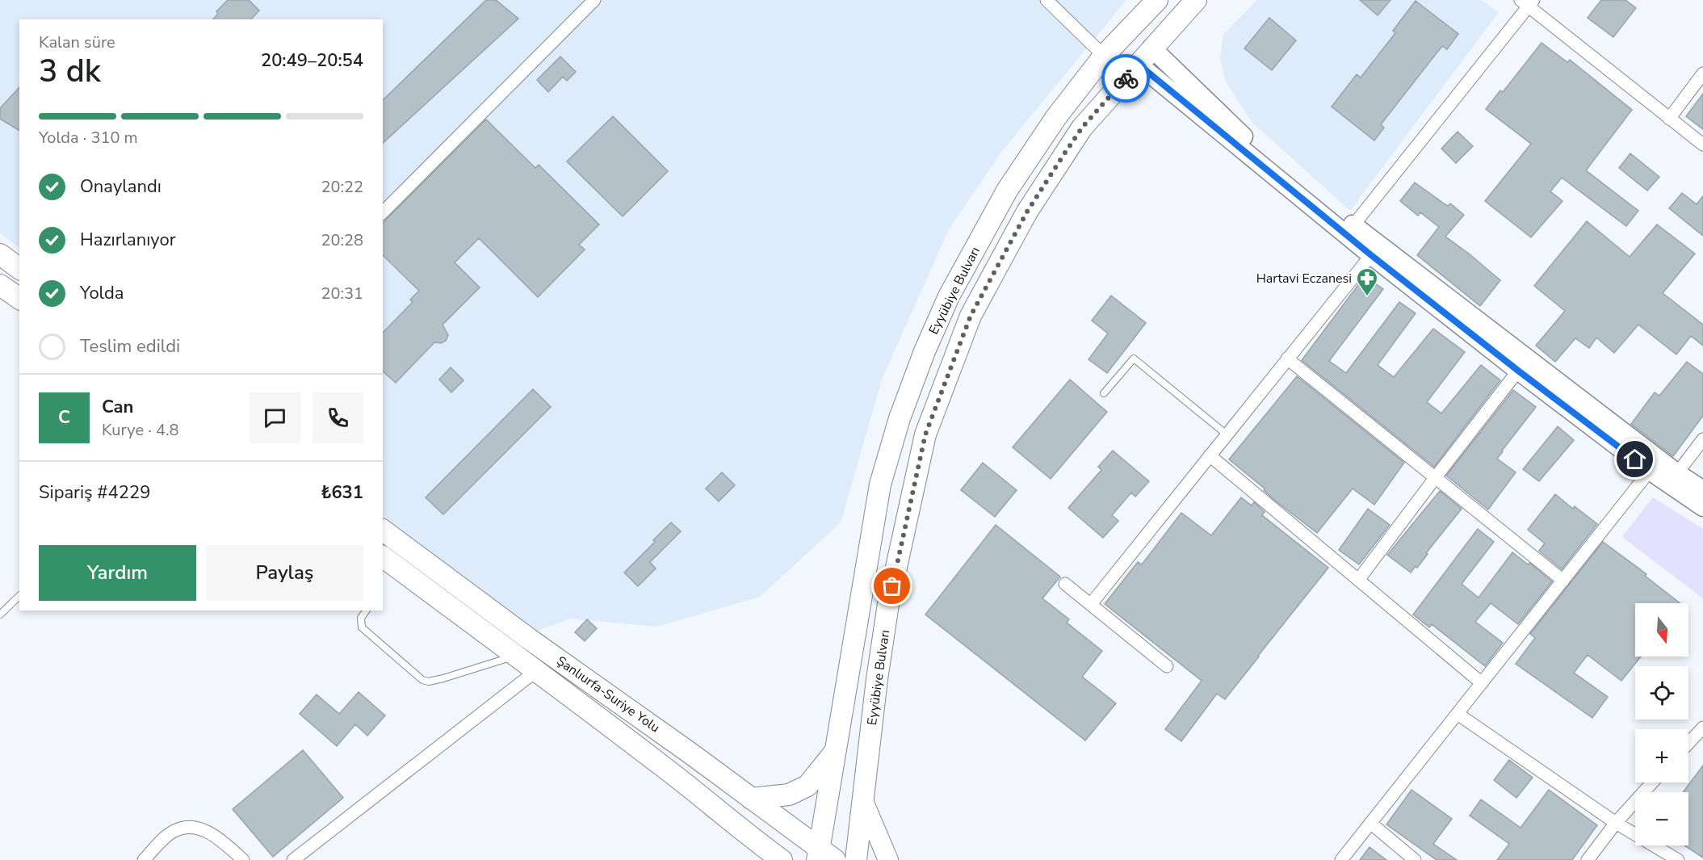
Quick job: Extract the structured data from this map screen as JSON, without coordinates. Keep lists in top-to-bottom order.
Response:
{
  "streets": {
    "highway": ["Eyyübiye Bulvarı", "Şanlıurfa-Suriye Yolu"]
  },
  "crossings": [
    ["Eyyübiye Bulvarı", "Şanlıurfa-Suriye Yolu"]
  ],
  "places": {
    "pharmacy": ["Hartavi Eczanesi"]
  },
  "north": "bottom",
  "page": {
    "heading": ["3 dk", "Kalan süre", "20:49–20:54"],
    "panel": [
      "Can",
      "Kurye · 4.8",
      "Sipariş #4229",
      "₺631"
    ],
    "bar": "Yolda · 310 m",
    "list": [
      ["Onaylandı", "20:22"],
      ["Hazırlanıyor", "20:28"],
      ["Yolda", "20:31"],
      "Teslim edildi"
    ],
    "round": "C",
    "buttons": ["Yardım", "Paylaş"],
    "map_buttons": ["+", "−"]
  }
}
